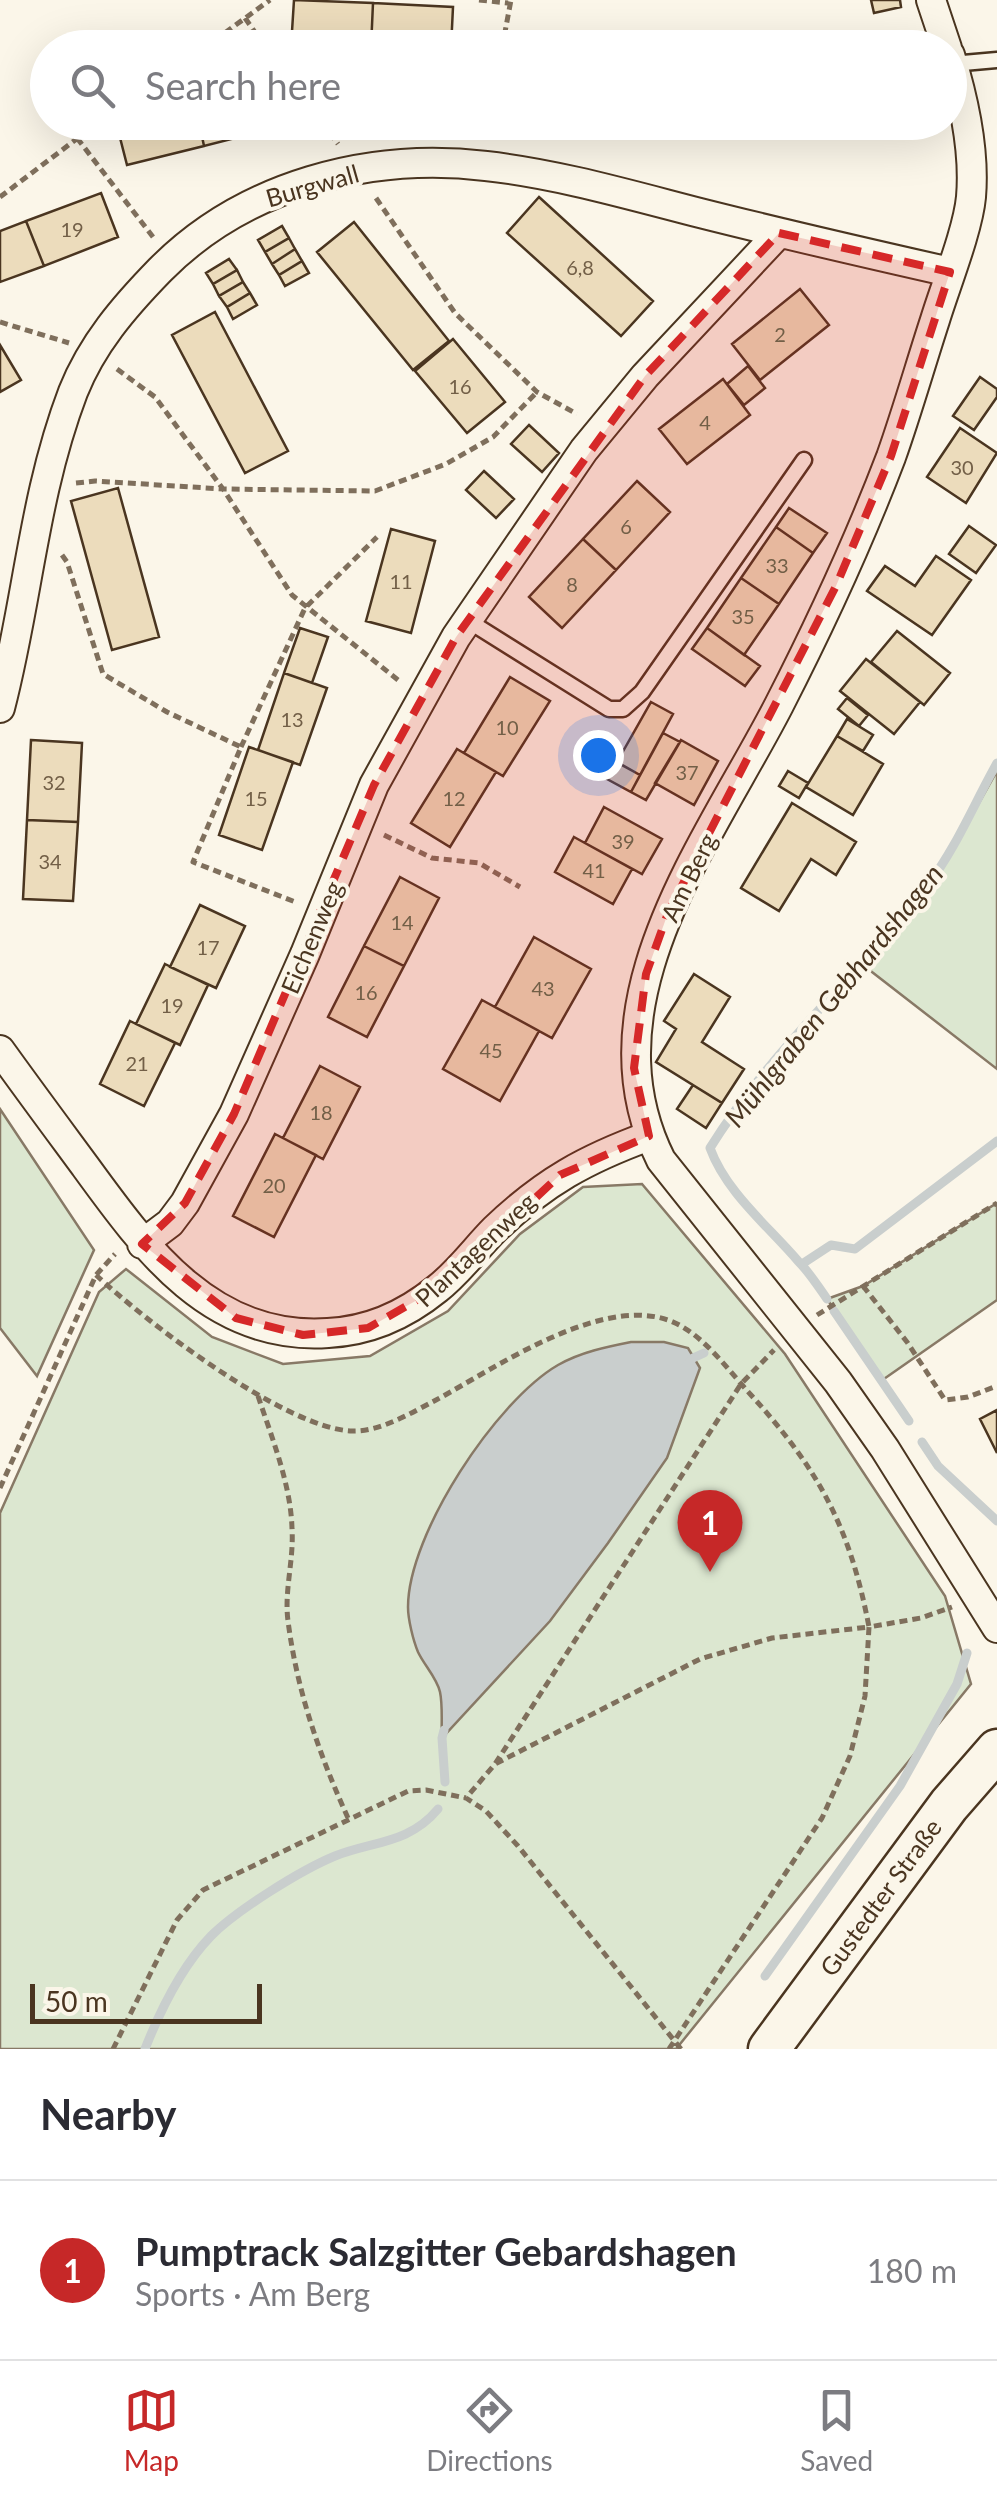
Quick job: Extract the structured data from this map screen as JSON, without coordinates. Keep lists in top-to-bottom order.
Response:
{
  "streets": {
    "main road": ["Gustedter Straße"],
    "street": [
      "Burgwall",
      "Am Berg",
      "Eichenweg",
      "Plantagenweg"
    ]
  },
  "crossings": [
    ["Burgwall", "Am Berg"],
    ["Burgwall", "Eichenweg"],
    ["Am Berg", "Plantagenweg"],
    ["Eichenweg", "Plantagenweg"]
  ],
  "water": ["Mühlgraben Gebhardshagen"],
  "house_numbers": [
    "19",
    "6,8",
    "2",
    "16",
    "4",
    "30",
    "6",
    "33",
    "11",
    "8",
    "35",
    "13",
    "10",
    "37",
    "32",
    "15",
    "12",
    "39",
    "34",
    "41",
    "14",
    "17",
    "43",
    "16",
    "19",
    "45",
    "21",
    "18",
    "20"
  ],
  "scale_bar": "50 m",
  "page": {
    "search": "Search here",
    "pins": "1",
    "scale": "50 m",
    "heading": "Nearby",
    "list": [
      {
        "mark": "1",
        "name": "Pumptrack Salzgitter Gebardshagen",
        "note": "Sports · Am Berg",
        "value": "180 m"
      }
    ],
    "nav": ["Map", "Directions", "Saved"]
  }
}
